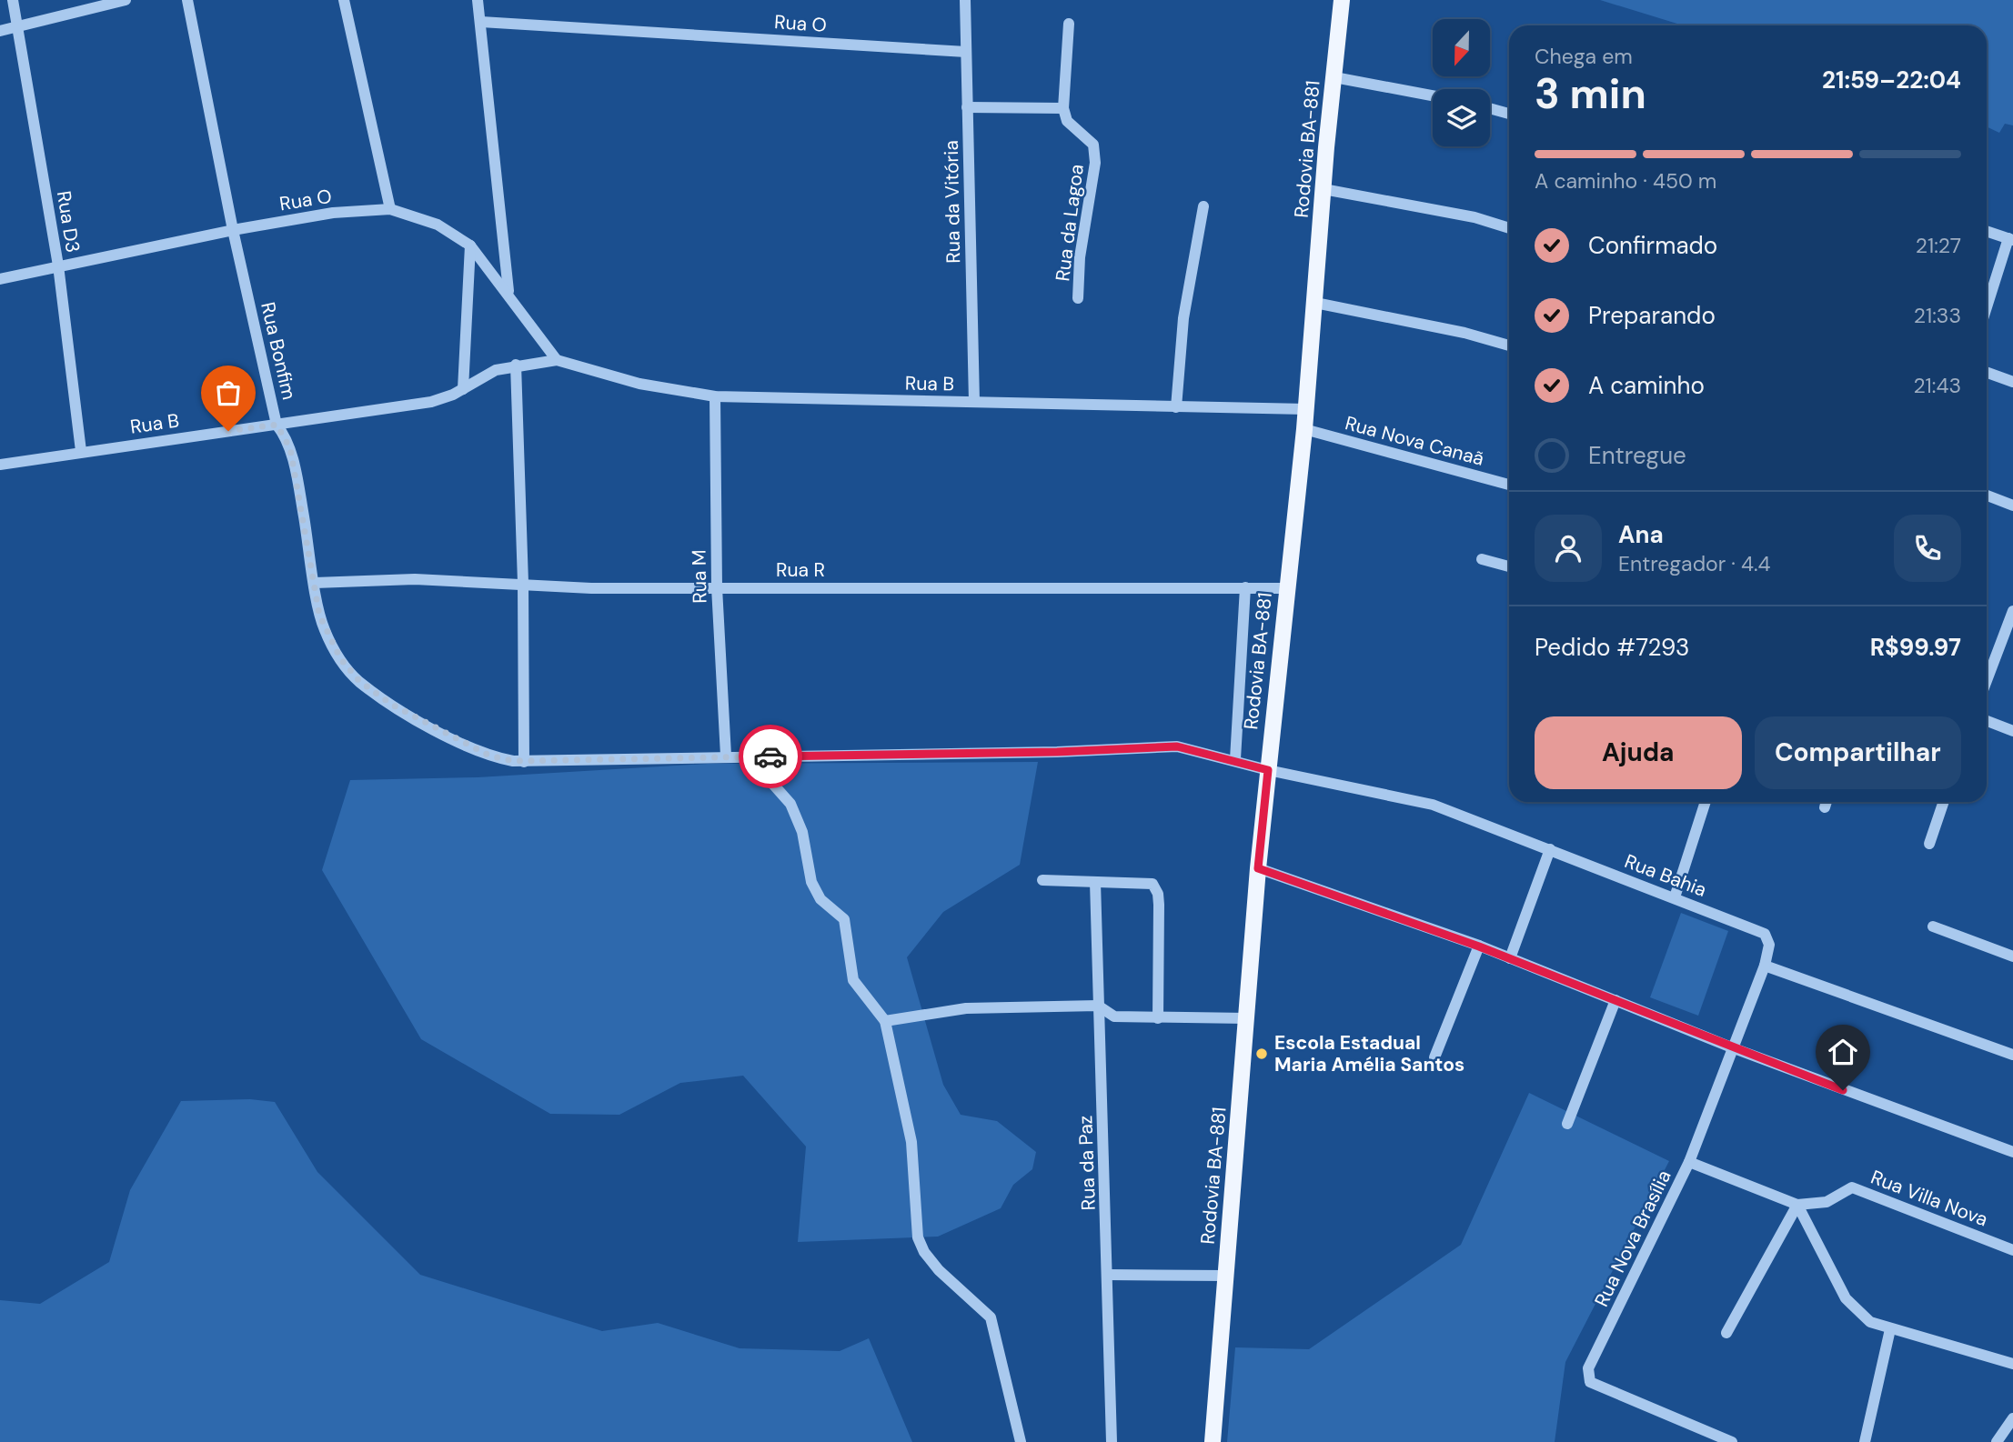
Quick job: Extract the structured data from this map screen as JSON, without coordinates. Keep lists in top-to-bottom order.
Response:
{
  "streets": {
    "main road": ["Rodovia BA-881"],
    "street": [
      "Rua O",
      "Rua da Vitória",
      "Rua D3",
      "Rua da Lagoa",
      "Rua Bonfim",
      "Rua B",
      "Rua Nova Canaã",
      "Rua R",
      "Rua M",
      "Rua Bahia",
      "Rua da Paz",
      "Rua Villa Nova",
      "Rua Nova Brasília"
    ]
  },
  "crossings": [
    ["Rua O", "Rua da Vitória"],
    ["Rua O", "Rua D3"],
    ["Rua O", "Rua Bonfim"],
    ["Rua O", "Rua B"],
    ["Rodovia BA-881", "Rua Bonfim"],
    ["Rodovia BA-881", "Rua B"],
    ["Rodovia BA-881", "Rua Nova Canaã"],
    ["Rodovia BA-881", "Rua R"],
    ["Rodovia BA-881", "Rua Bahia"],
    ["Rua da Vitória", "Rua B"],
    ["Rua D3", "Rua B"],
    ["Rua Bonfim", "Rua B"],
    ["Rua Bonfim", "Rua R"],
    ["Rua Bonfim", "Rua M"],
    ["Rua Bonfim", "Rua Bahia"],
    ["Rua B", "Rua M"],
    ["Rua R", "Rua M"],
    ["Rua Bahia", "Rua Nova Brasília"],
    ["Rua Villa Nova", "Rua Nova Brasília"]
  ],
  "places": ["Escola Estadual Maria Amélia Santos"],
  "north": "bottom",
  "page": {
    "heading": ["3 min", "Chega em", "21:59–22:04"],
    "panel": [
      "Ana",
      "Entregador · 4.4",
      "Pedido #7293",
      "R$99.97"
    ],
    "bar": "A caminho · 450 m",
    "list": [
      ["Confirmado", "21:27"],
      ["Preparando", "21:33"],
      ["A caminho", "21:43"],
      "Entregue"
    ],
    "buttons": ["Ajuda", "Compartilhar"]
  }
}
